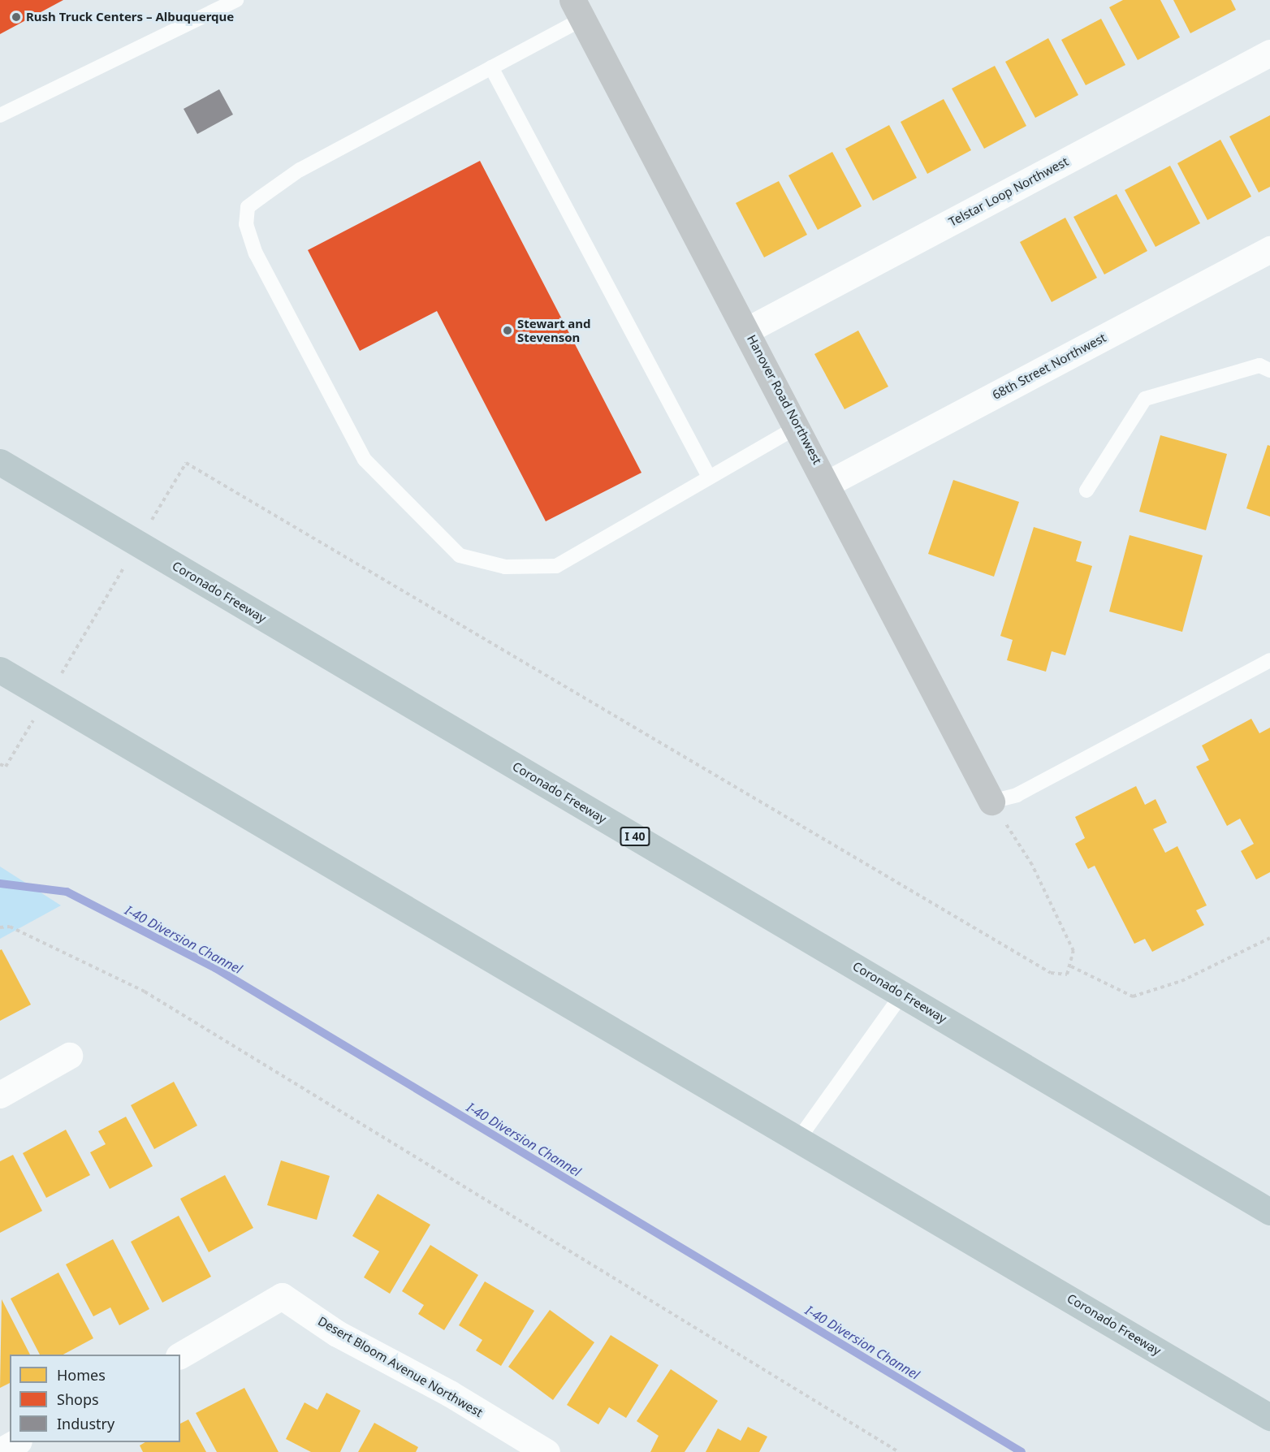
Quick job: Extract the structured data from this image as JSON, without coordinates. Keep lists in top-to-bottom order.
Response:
{
  "streets": {
    "highway": ["Coronado Freeway", "I 40"],
    "street": [
      "Telstar Loop Northwest",
      "68th Street Northwest",
      "Hanover Road Northwest",
      "Desert Bloom Avenue Northwest"
    ]
  },
  "crossings": [
    ["Telstar Loop Northwest", "Hanover Road Northwest"],
    ["68th Street Northwest", "Hanover Road Northwest"]
  ],
  "water": ["I-40 Diversion Channel"],
  "places": ["Rush Truck Centers – Albuquerque", "Stewart and Stevenson"],
  "legend": ["Homes", "Shops", "Industry"]
}
